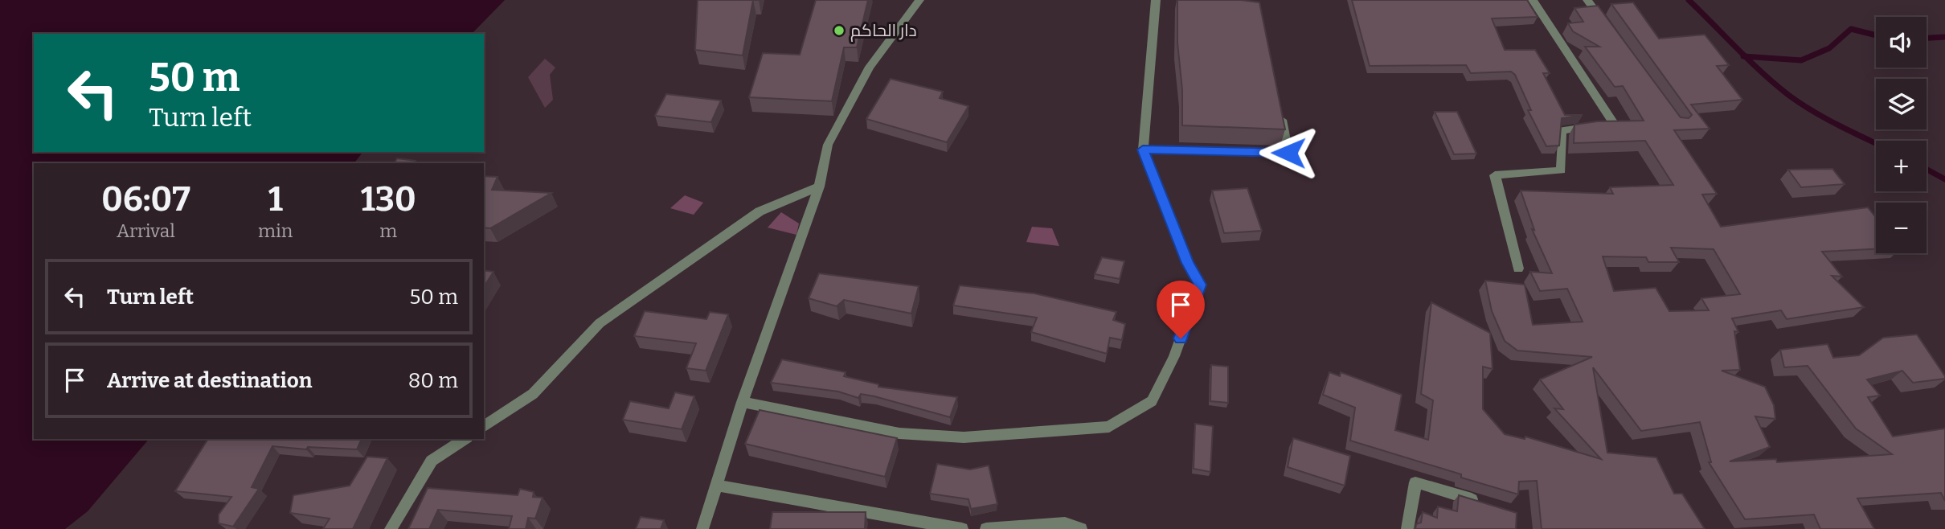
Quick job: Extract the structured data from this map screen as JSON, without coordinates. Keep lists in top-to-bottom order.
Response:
{
  "places": ["دار الحاكم"],
  "page": {
    "map_buttons": ["+", "−"],
    "turn": ["50 m", "Turn left"],
    "eta": [
      "06:07",
      "Arrival",
      "1",
      "min",
      "130",
      "m"
    ],
    "list": [
      {
        "name": "Turn left",
        "value": "50 m"
      },
      {
        "name": "Arrive at destination",
        "value": "80 m"
      }
    ]
  }
}
